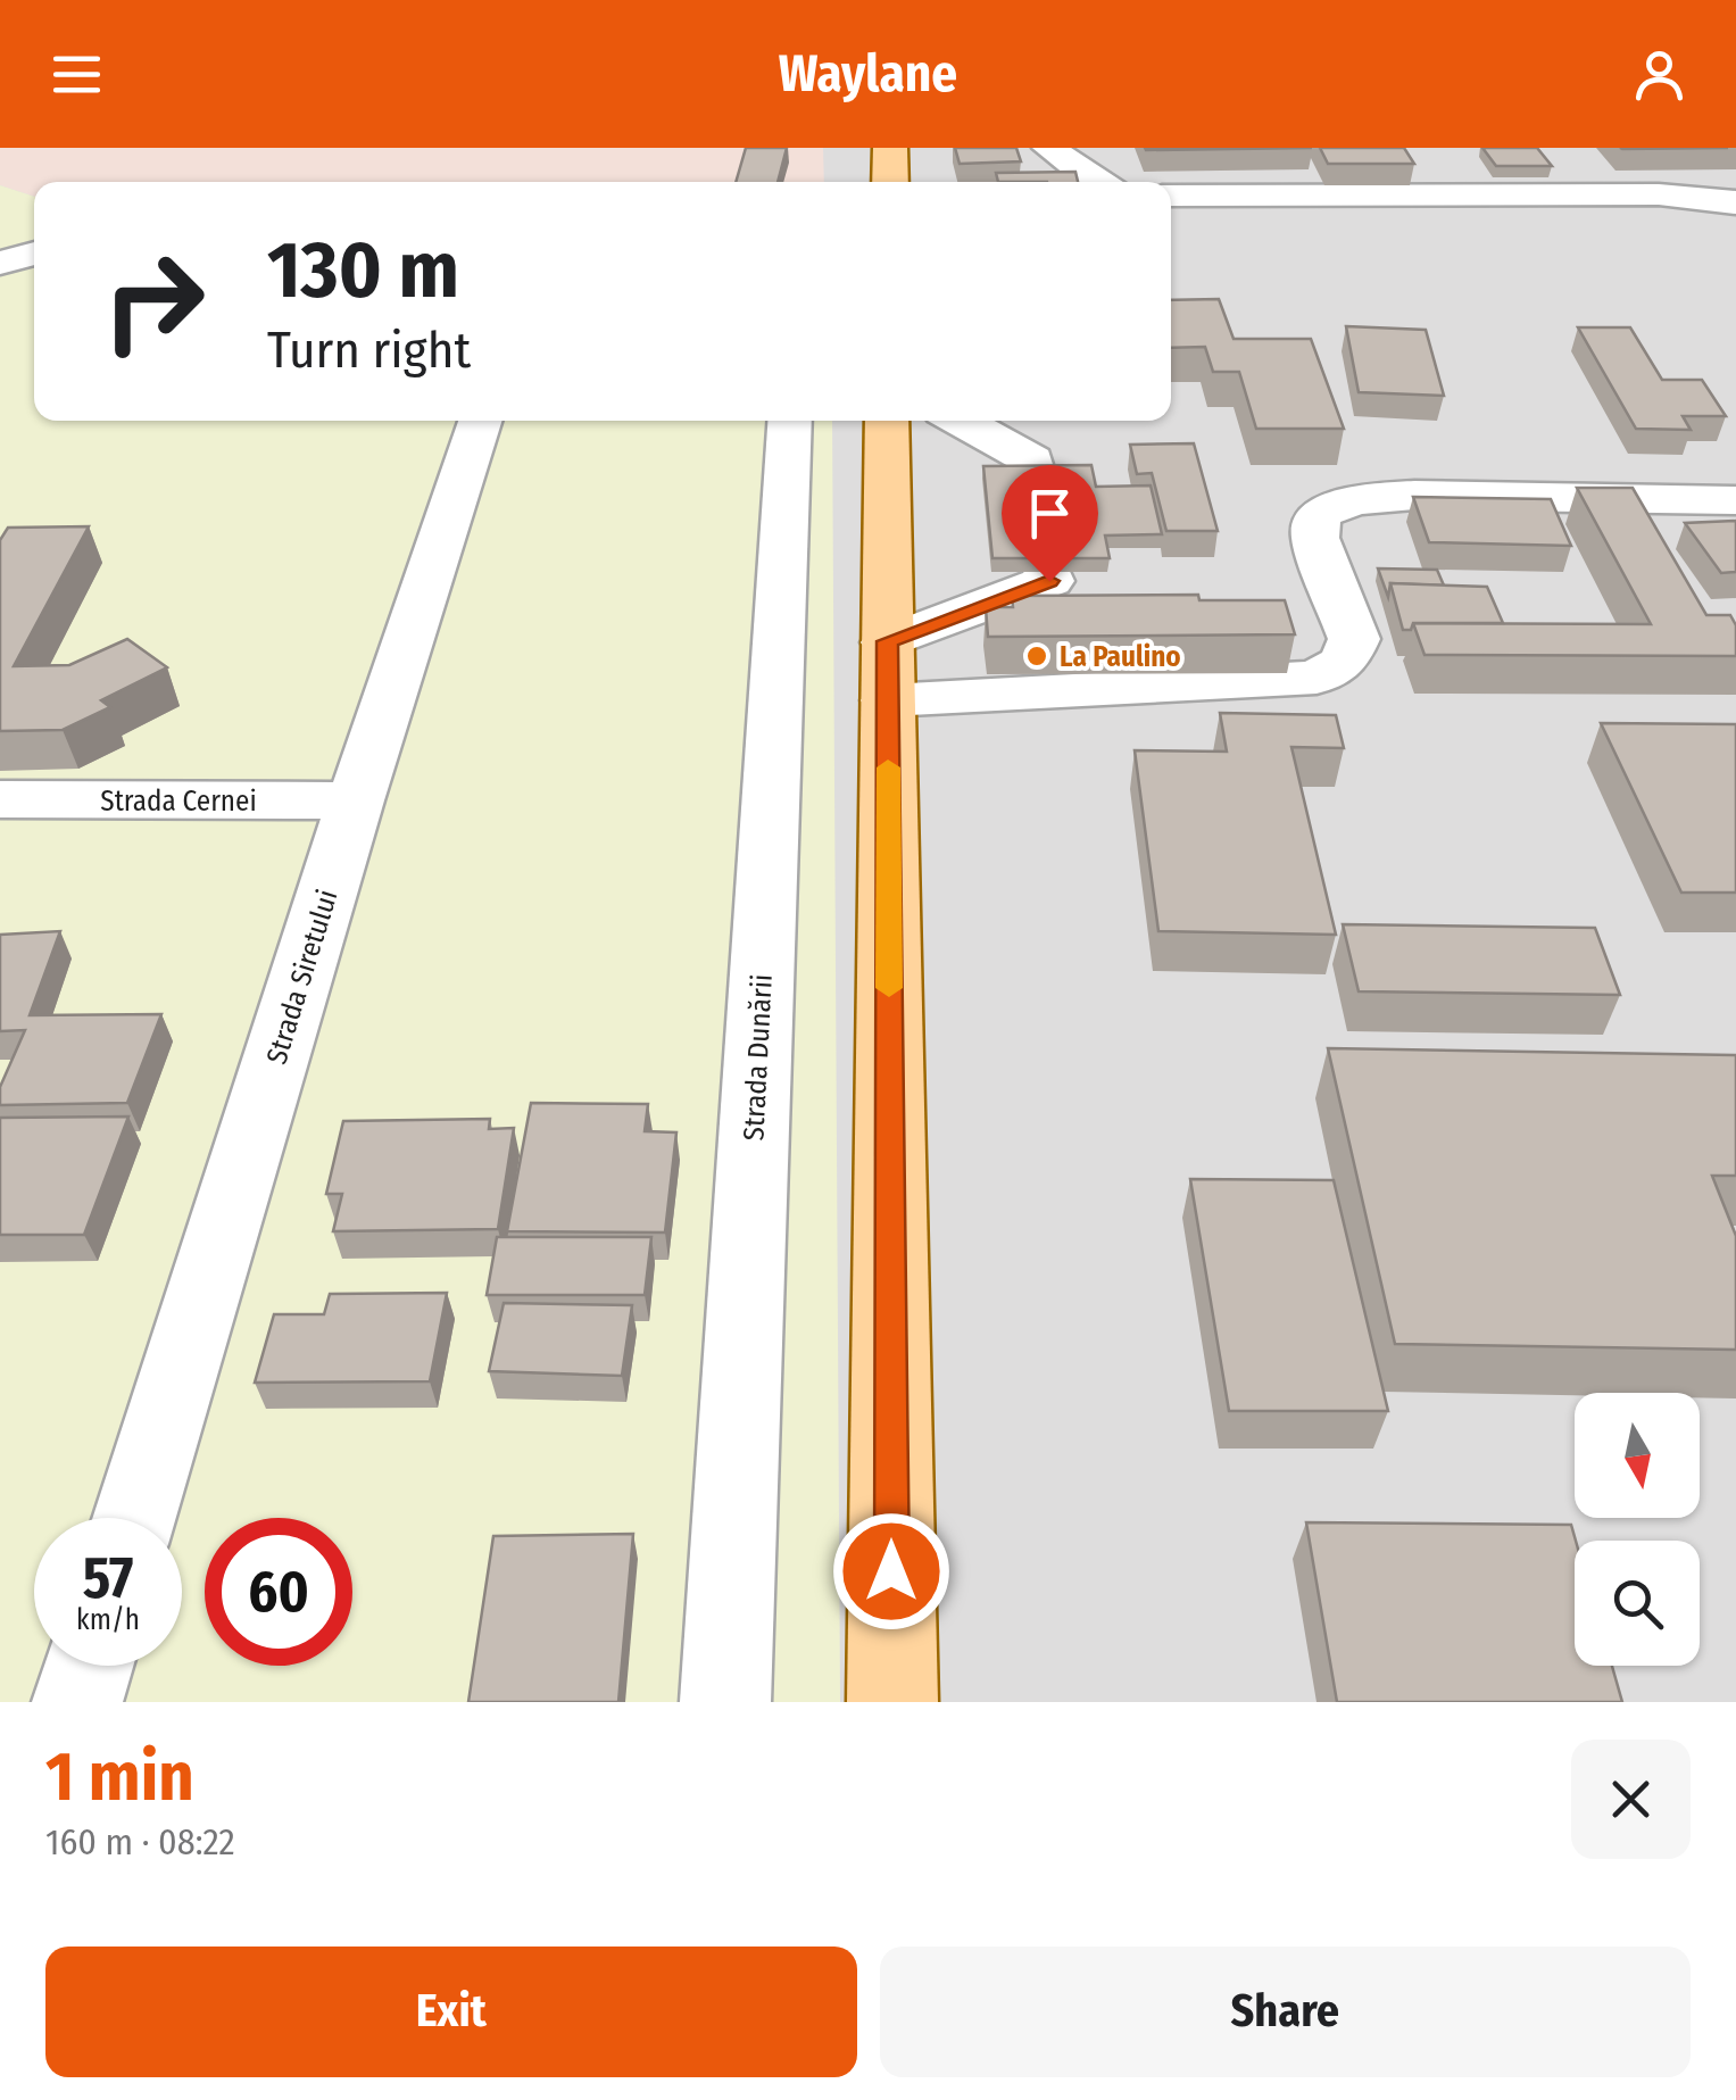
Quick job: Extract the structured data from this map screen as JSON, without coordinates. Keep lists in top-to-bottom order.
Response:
{
  "streets": {
    "street": ["Strada Cernei", "Strada Siretului", "Strada Dunării"]
  },
  "crossings": [
    ["Strada Cernei", "Strada Siretului"]
  ],
  "places": ["La Paulino"],
  "north": "bottom",
  "page": {
    "header": "Waylane",
    "turn": ["130 m", "Turn right"],
    "speed": "57 km/h",
    "limit": "60",
    "heading": ["1 min", "160 m · 08:22"],
    "buttons": ["Exit", "Share"]
  }
}
